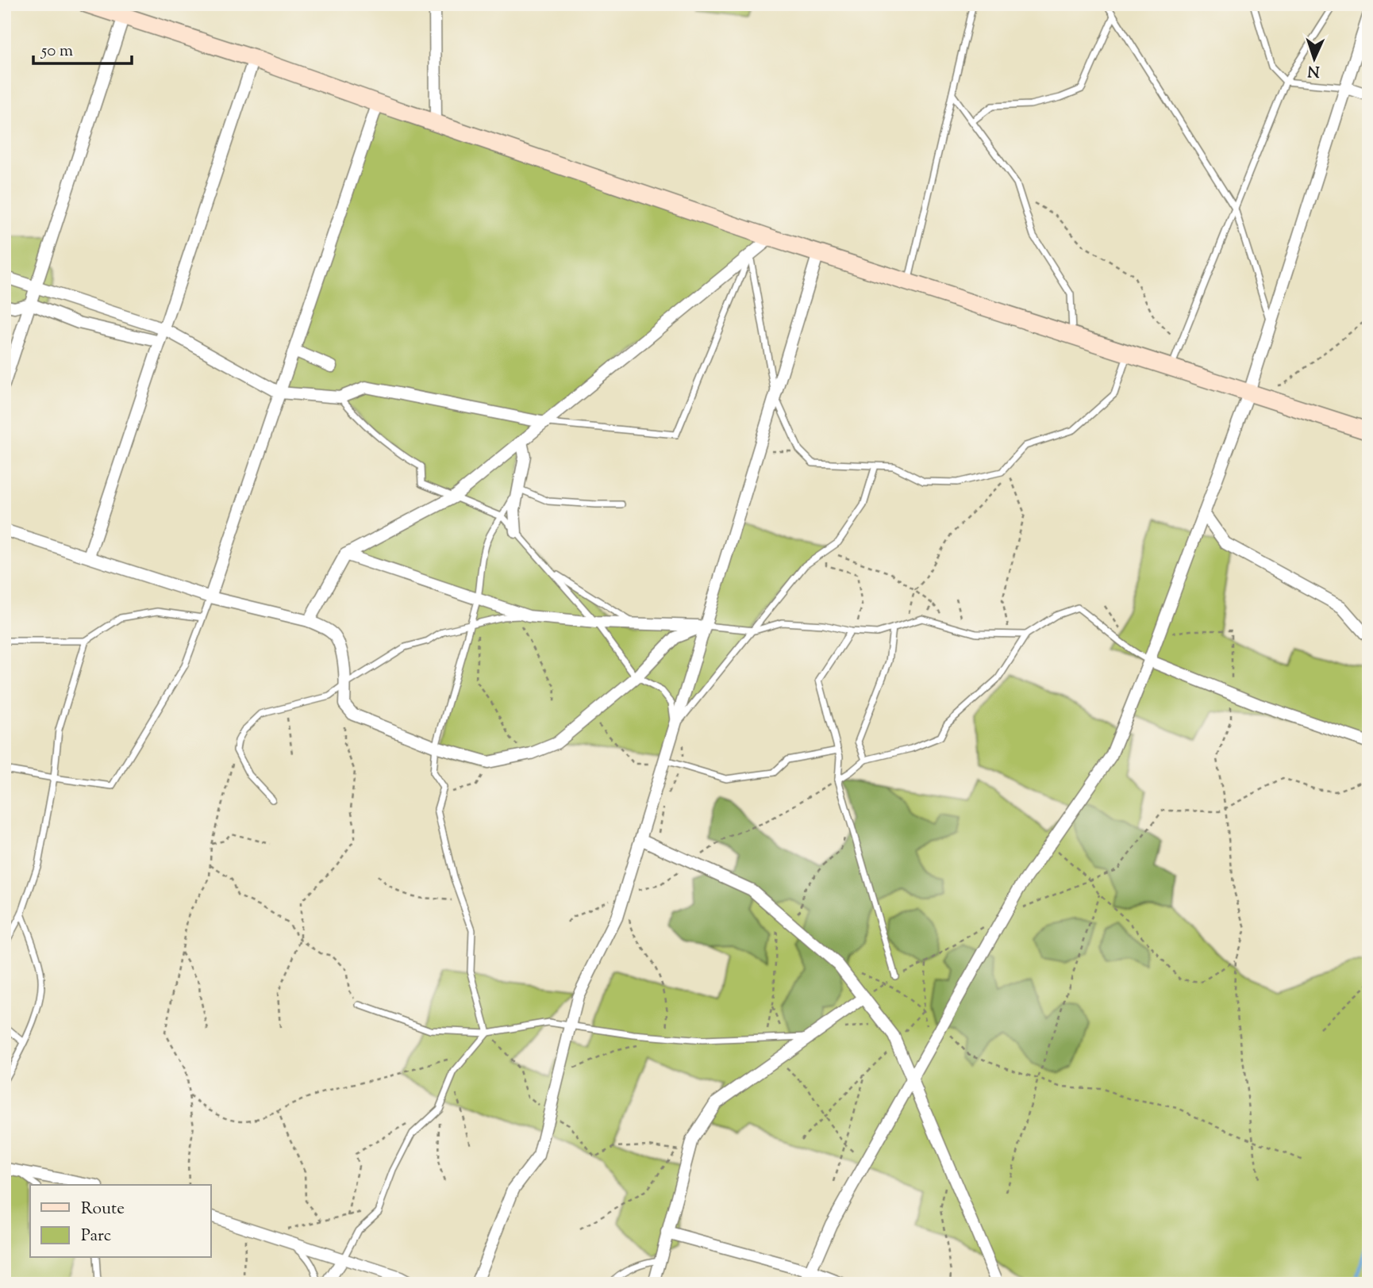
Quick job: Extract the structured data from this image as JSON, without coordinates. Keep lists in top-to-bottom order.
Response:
{
  "legend": ["Route", "Parc"],
  "scale_bar": "50 m",
  "north": "bottom"
}
